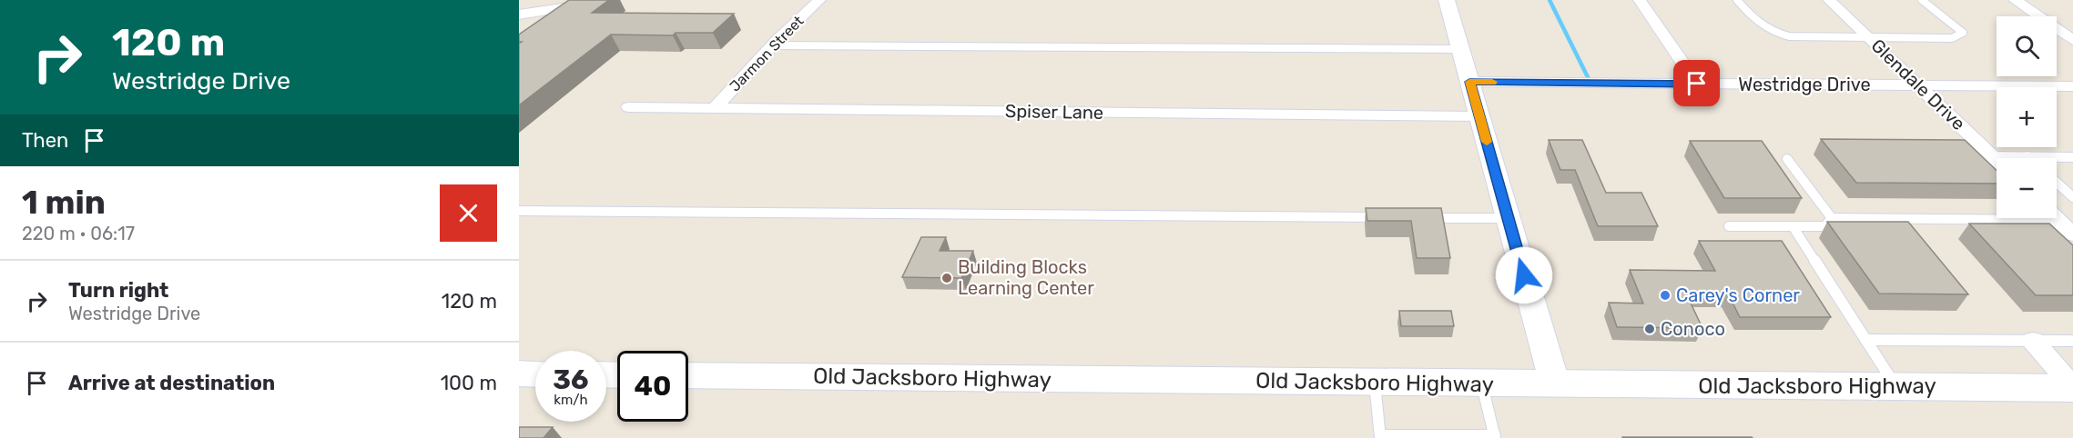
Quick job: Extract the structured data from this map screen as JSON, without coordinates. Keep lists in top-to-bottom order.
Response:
{
  "streets": {
    "main road": ["Old Jacksboro Highway"],
    "street": [
      "Jarmon Street",
      "Westridge Drive",
      "Glendale Drive",
      "Spiser Lane"
    ]
  },
  "crossings": [
    ["Jarmon Street", "Spiser Lane"],
    ["Westridge Drive", "Glendale Drive"]
  ],
  "places": ["Building Blocks Learning Center", "Carey's Corner", "Conoco"],
  "page": {
    "turn": ["120 m", "Westridge Drive"],
    "map_buttons": ["+", "−"],
    "then": "Then",
    "heading": ["1 min", "220 m · 06:17"],
    "list": [
      {
        "name": "Turn right",
        "note": "Westridge Drive",
        "value": "120 m"
      },
      {
        "name": "Arrive at destination",
        "value": "100 m"
      }
    ],
    "speed": "36 km/h",
    "limit": "40"
  }
}
